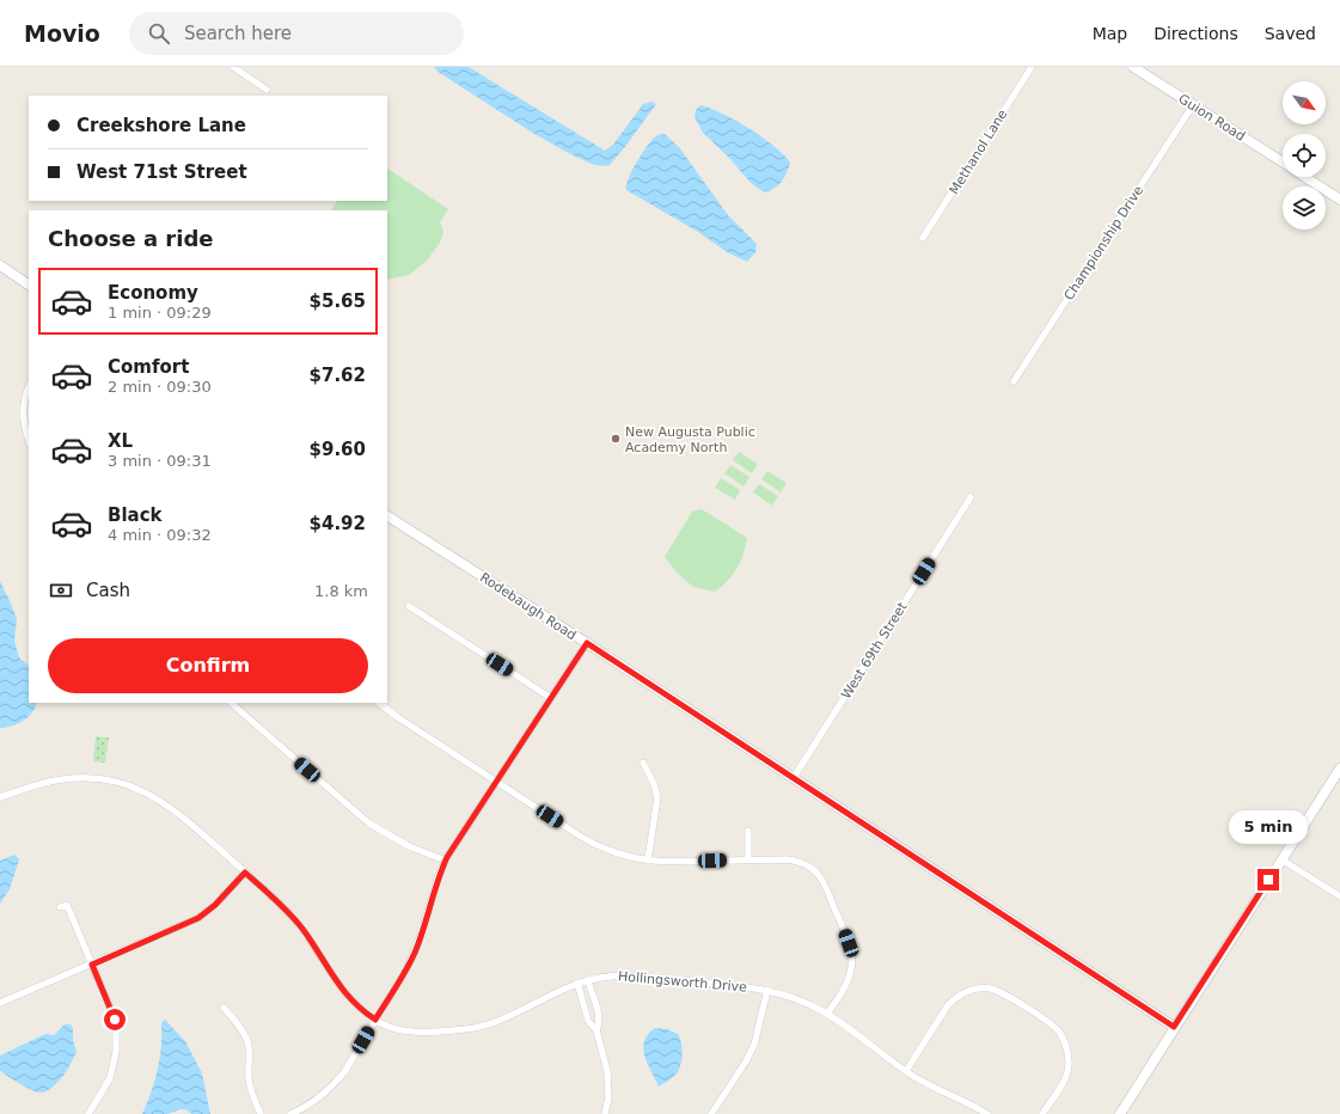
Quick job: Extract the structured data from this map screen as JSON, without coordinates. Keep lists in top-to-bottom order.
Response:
{
  "streets": {
    "street": [
      "Guion Road",
      "Methanol Lane",
      "Championship Drive",
      "Rodebaugh Road",
      "West 69th Street",
      "Hollingsworth Drive"
    ]
  },
  "crossings": [
    ["Guion Road", "Championship Drive"],
    ["Rodebaugh Road", "West 69th Street"]
  ],
  "places": ["New Augusta Public Academy North"],
  "north": "bottom right",
  "page": {
    "header": "Movio",
    "search": "Search here",
    "nav": ["Map", "Directions", "Saved"],
    "banner": ["Creekshore Lane", "West 71st Street"],
    "heading": "Choose a ride",
    "list": [
      {
        "name": "Economy",
        "note": "1 min · 09:29",
        "value": "$5.65"
      },
      {
        "name": "Comfort",
        "note": "2 min · 09:30",
        "value": "$7.62"
      },
      {
        "name": "XL",
        "note": "3 min · 09:31",
        "value": "$9.60"
      },
      {
        "name": "Black",
        "note": "4 min · 09:32",
        "value": "$4.92"
      }
    ],
    "pay": ["Cash", "1.8 km"],
    "buttons": "Confirm",
    "bubble": "5 min"
  }
}
